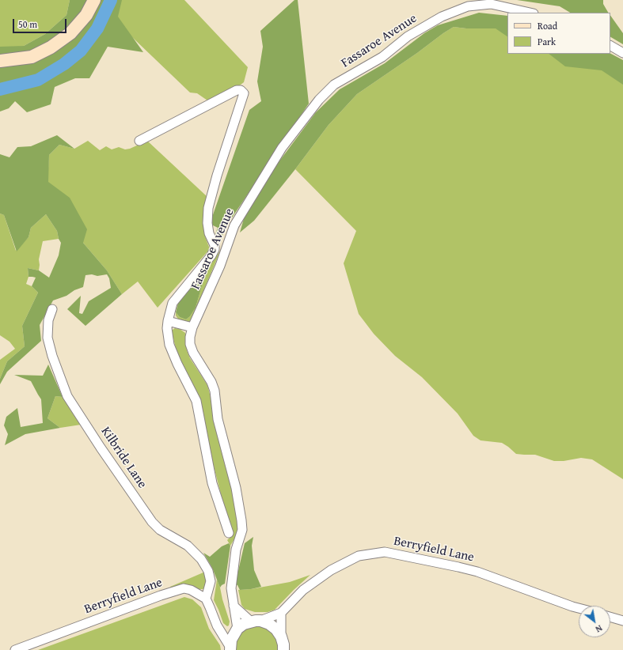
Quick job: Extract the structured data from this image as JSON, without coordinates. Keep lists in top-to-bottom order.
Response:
{
  "streets": {
    "street": ["Fassaroe Avenue", "Kilbride Lane", "Berryfield Lane"]
  },
  "crossings": [
    ["Kilbride Lane", "Berryfield Lane"]
  ],
  "legend": ["Road", "Park"],
  "scale_bar": "50 m",
  "north": "bottom right"
}
